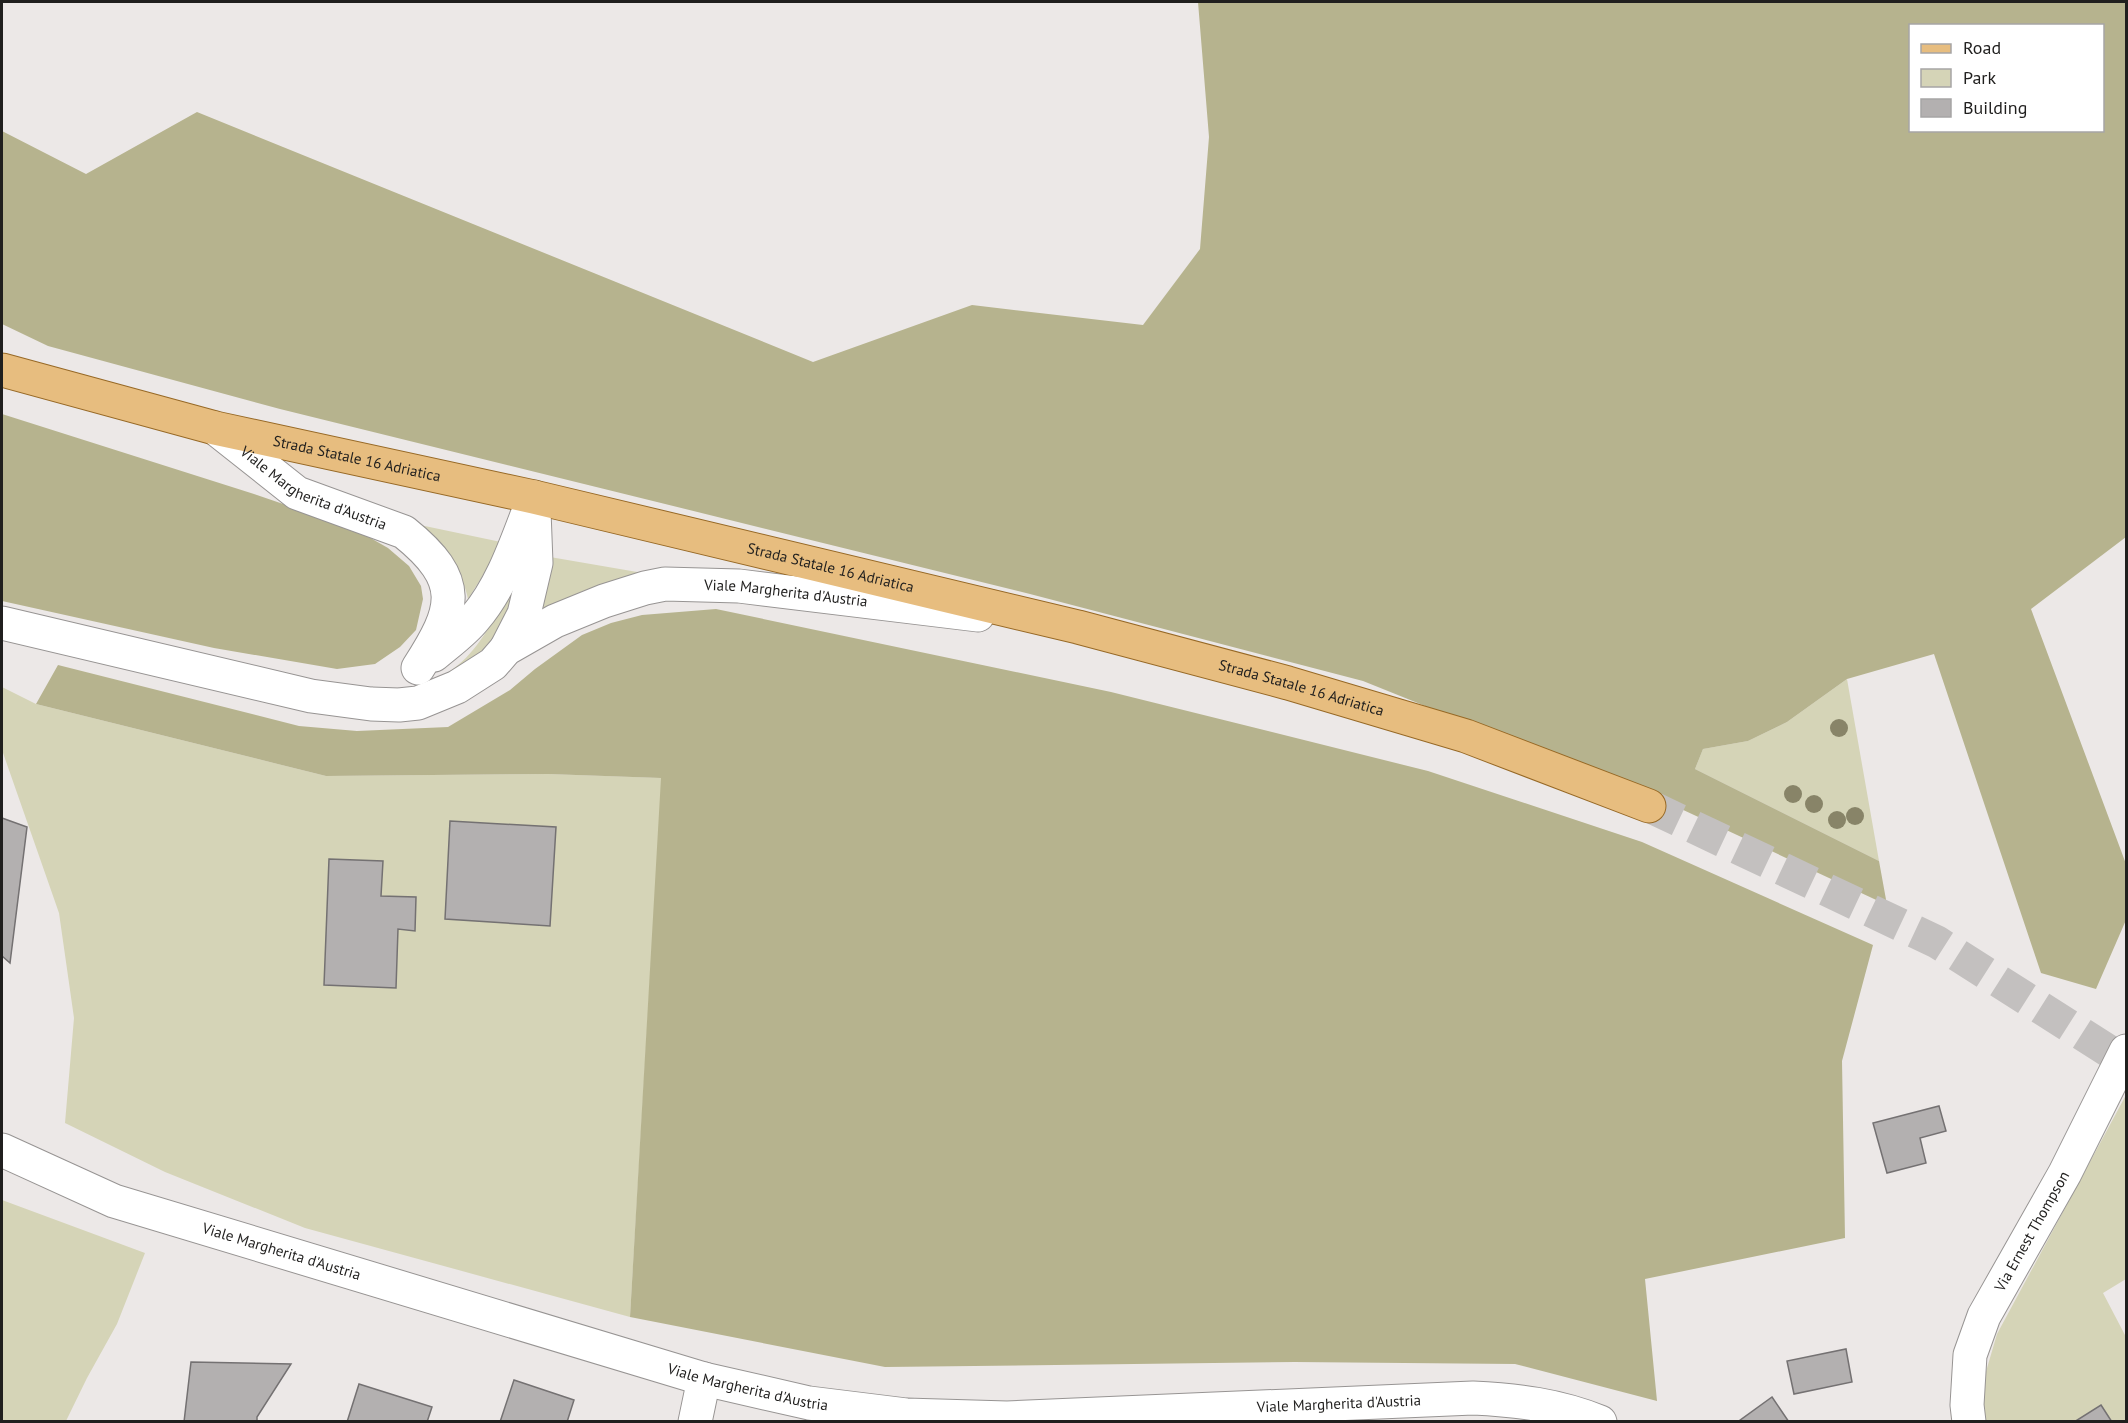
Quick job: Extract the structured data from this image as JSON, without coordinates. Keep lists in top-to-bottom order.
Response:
{
  "streets": {
    "main road": ["Strada Statale 16 Adriatica", "Viale Margherita d'Austria", "Via Ernest Thompson"]
  },
  "crossings": [
    ["Strada Statale 16 Adriatica", "Viale Margherita d'Austria"]
  ],
  "legend": ["Road", "Park", "Building"]
}
